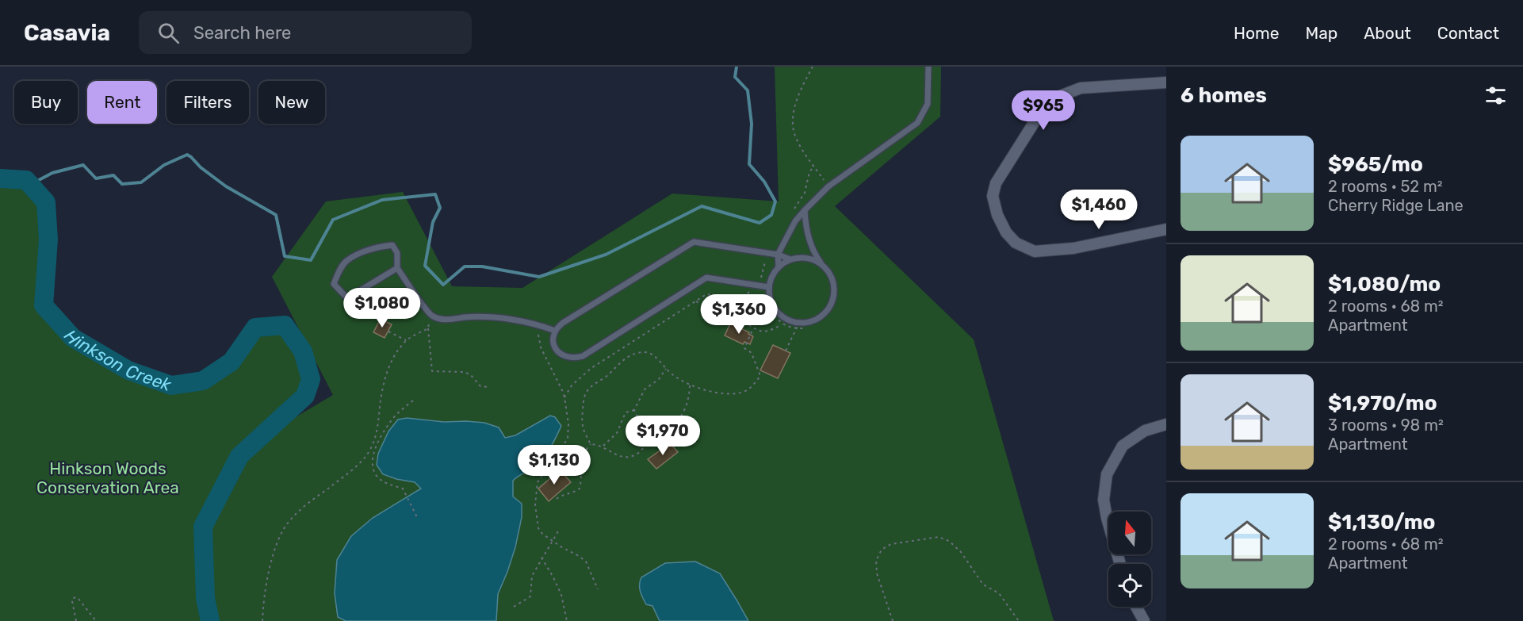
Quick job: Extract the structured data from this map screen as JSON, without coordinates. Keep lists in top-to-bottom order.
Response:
{
  "water": ["Hinkson Creek"],
  "parks": ["Hinkson Woods Conservation Area"],
  "north": "top",
  "page": {
    "header": "Casavia",
    "search": "Search here",
    "nav": [
      "Home",
      "Map",
      "About",
      "Contact"
    ],
    "heading": "6 homes",
    "chip": [
      "Buy",
      "Rent",
      "Filters",
      "New"
    ],
    "price": [
      "$965",
      "$1,460",
      "$1,080",
      "$1,360",
      "$1,970",
      "$1,130"
    ],
    "list": [
      {
        "name": "$965/mo",
        "note": "2 rooms · 52 m² · Cherry Ridge Lane"
      },
      {
        "name": "$1,080/mo",
        "note": "2 rooms · 68 m² · Apartment"
      },
      {
        "name": "$1,970/mo",
        "note": "3 rooms · 98 m² · Apartment"
      },
      {
        "name": "$1,130/mo",
        "note": "2 rooms · 68 m² · Apartment"
      }
    ]
  }
}
